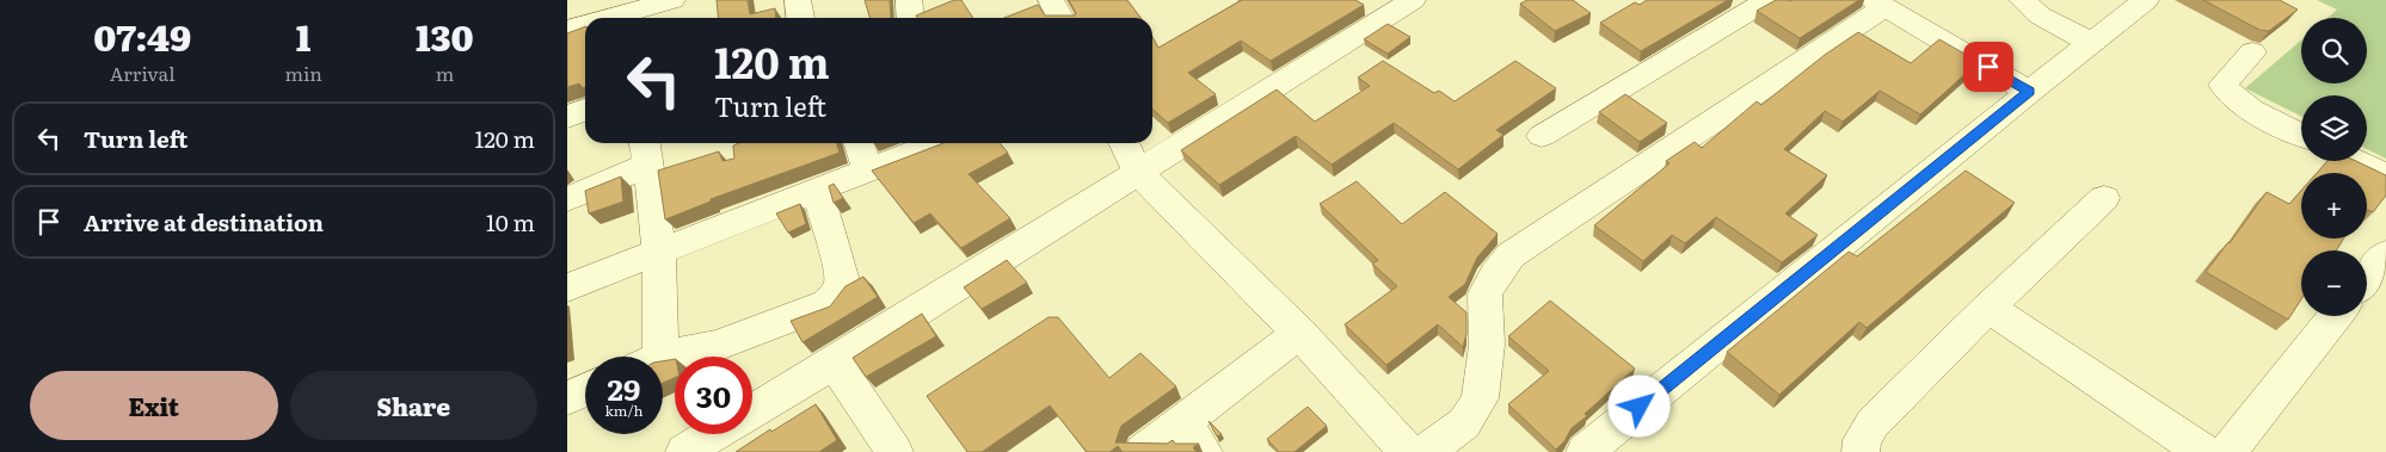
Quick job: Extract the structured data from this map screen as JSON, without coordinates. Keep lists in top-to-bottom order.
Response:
{
  "page": {
    "eta": [
      "07:49",
      "Arrival",
      "1",
      "min",
      "130",
      "m"
    ],
    "map_buttons": ["+", "−"],
    "turn": ["120 m", "Turn left"],
    "list": [
      {
        "name": "Turn left",
        "value": "120 m"
      },
      {
        "name": "Arrive at destination",
        "value": "10 m"
      }
    ],
    "speed": "29 km/h",
    "limit": "30",
    "buttons": ["Exit", "Share"]
  }
}
